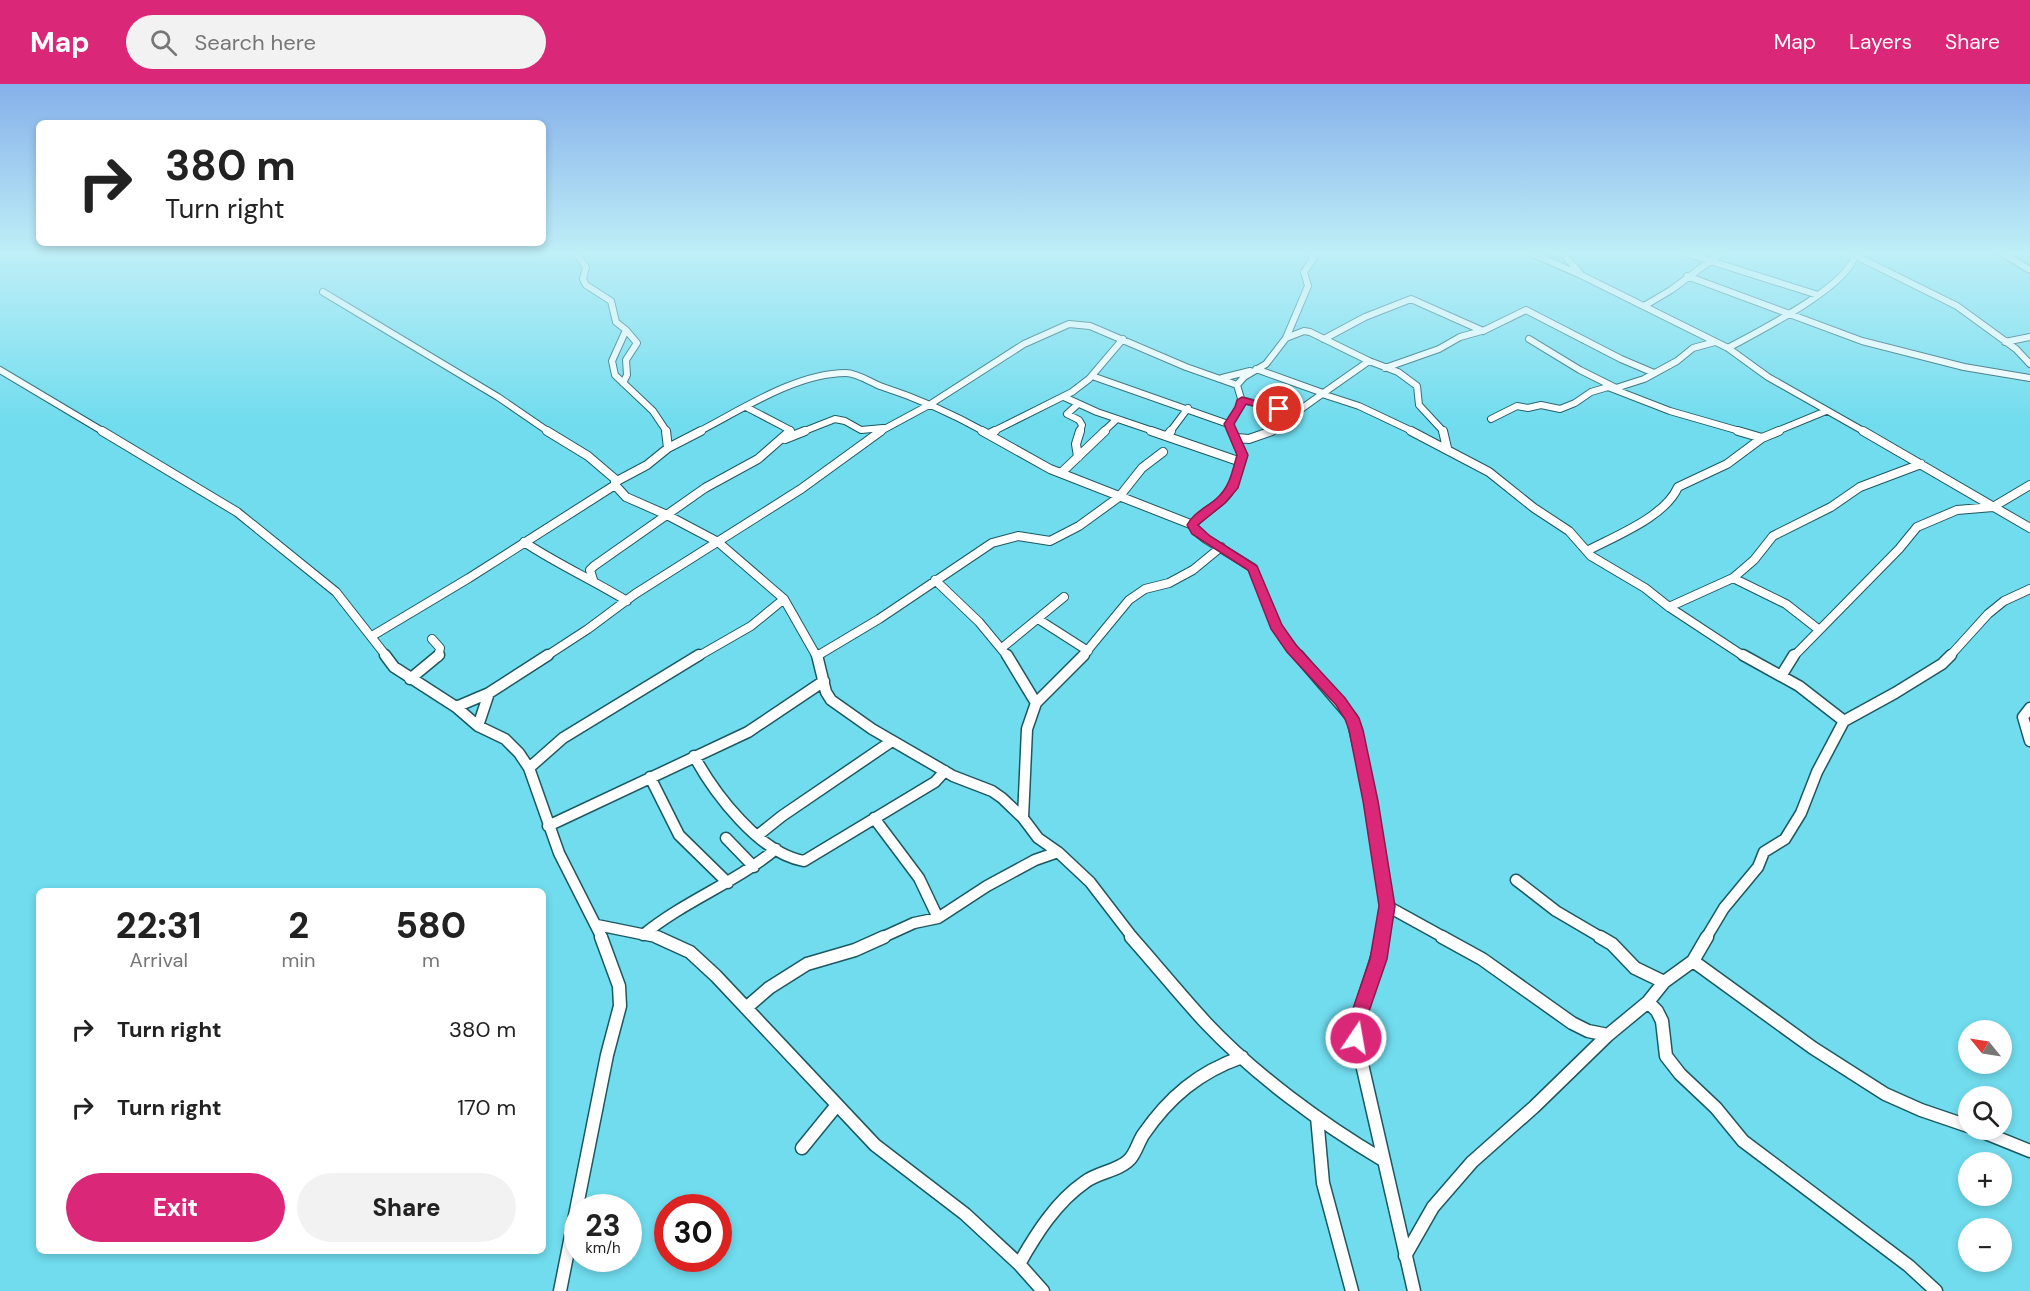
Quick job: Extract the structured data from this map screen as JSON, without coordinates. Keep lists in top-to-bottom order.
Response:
{
  "north": "top left",
  "page": {
    "header": "Map",
    "search": "Search here",
    "nav": ["Map", "Layers", "Share"],
    "turn": ["380 m", "Turn right"],
    "eta": [
      "22:31",
      "Arrival",
      "2",
      "min",
      "580",
      "m"
    ],
    "list": [
      {
        "name": "Turn right",
        "value": "380 m"
      },
      {
        "name": "Turn right",
        "value": "170 m"
      }
    ],
    "map_buttons": ["+", "−"],
    "buttons": ["Exit", "Share"],
    "speed": "23 km/h",
    "limit": "30"
  }
}
